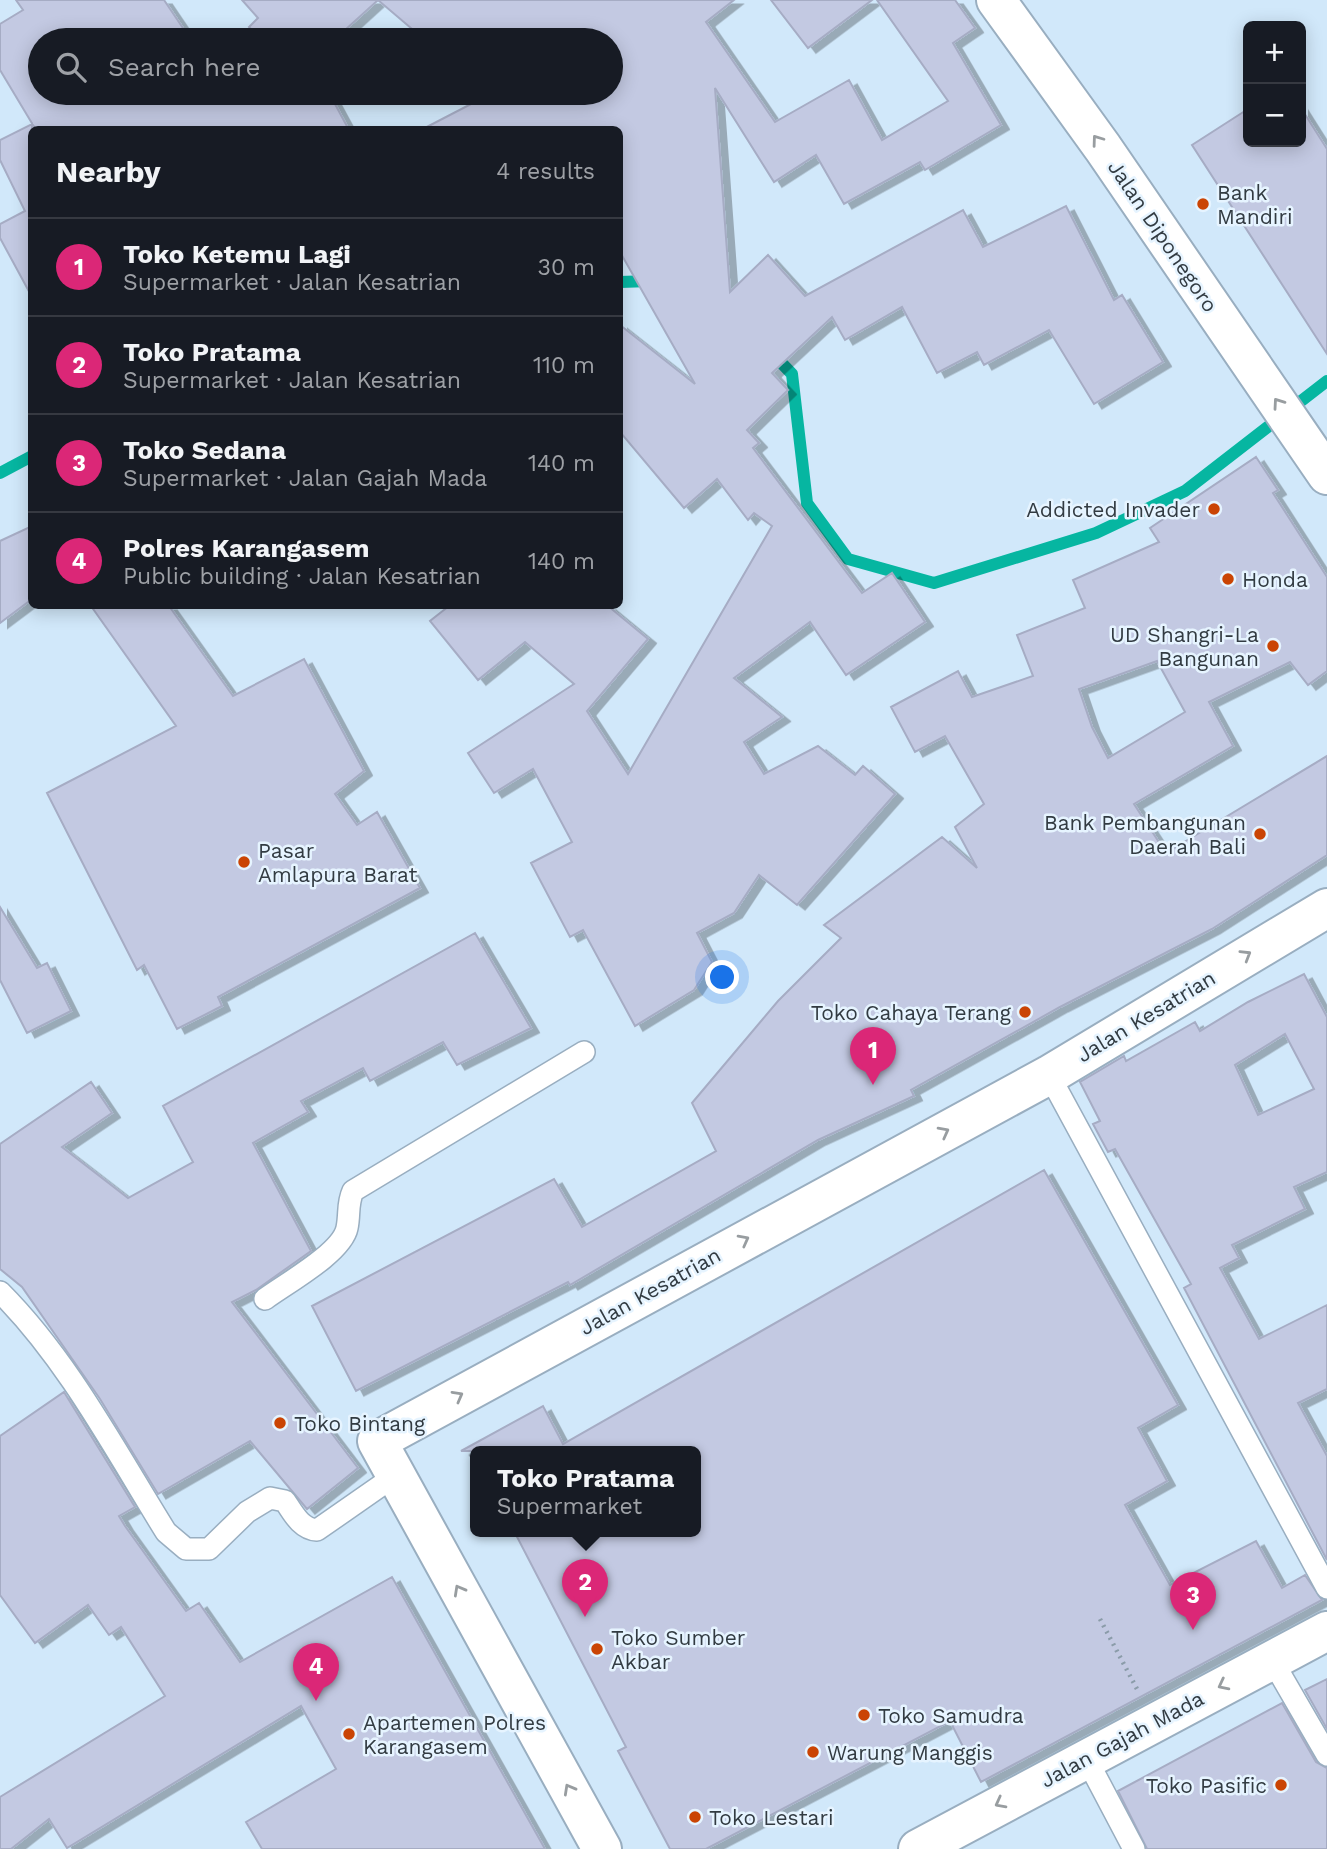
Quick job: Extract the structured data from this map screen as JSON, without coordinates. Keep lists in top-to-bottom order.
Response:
{
  "streets": {
    "street": ["Jalan Diponegoro", "Jalan Kesatrian", "Jalan Gajah Mada"]
  },
  "one_way": ["Jalan Diponegoro", "Jalan Gajah Mada"],
  "places": [
    "Bank Mandiri",
    "Addicted Invader",
    "Honda",
    "UD Shangri-La Bangunan",
    "Bank Pembangunan Daerah Bali",
    "Pasar Amlapura Barat",
    "Toko Cahaya Terang",
    "Toko Bintang",
    "Toko Sumber Akbar",
    "Toko Samudra",
    "Apartemen Polres Karangasem",
    "Warung Manggis",
    "Toko Pasific",
    "Toko Lestari"
  ],
  "page": {
    "map_buttons": ["+", "−"],
    "search": "Search here",
    "heading": ["Nearby", "4 results"],
    "list": [
      {
        "mark": "1",
        "name": "Toko Ketemu Lagi",
        "note": "Supermarket · Jalan Kesatrian",
        "value": "30 m"
      },
      {
        "mark": "2",
        "name": "Toko Pratama",
        "note": "Supermarket · Jalan Kesatrian",
        "value": "110 m"
      },
      {
        "mark": "3",
        "name": "Toko Sedana",
        "note": "Supermarket · Jalan Gajah Mada",
        "value": "140 m"
      },
      {
        "mark": "4",
        "name": "Polres Karangasem",
        "note": "Public building · Jalan Kesatrian",
        "value": "140 m"
      }
    ],
    "pins": [
      "1",
      "2",
      "3",
      "4"
    ],
    "popup": ["Toko Pratama", "Supermarket"]
  }
}
